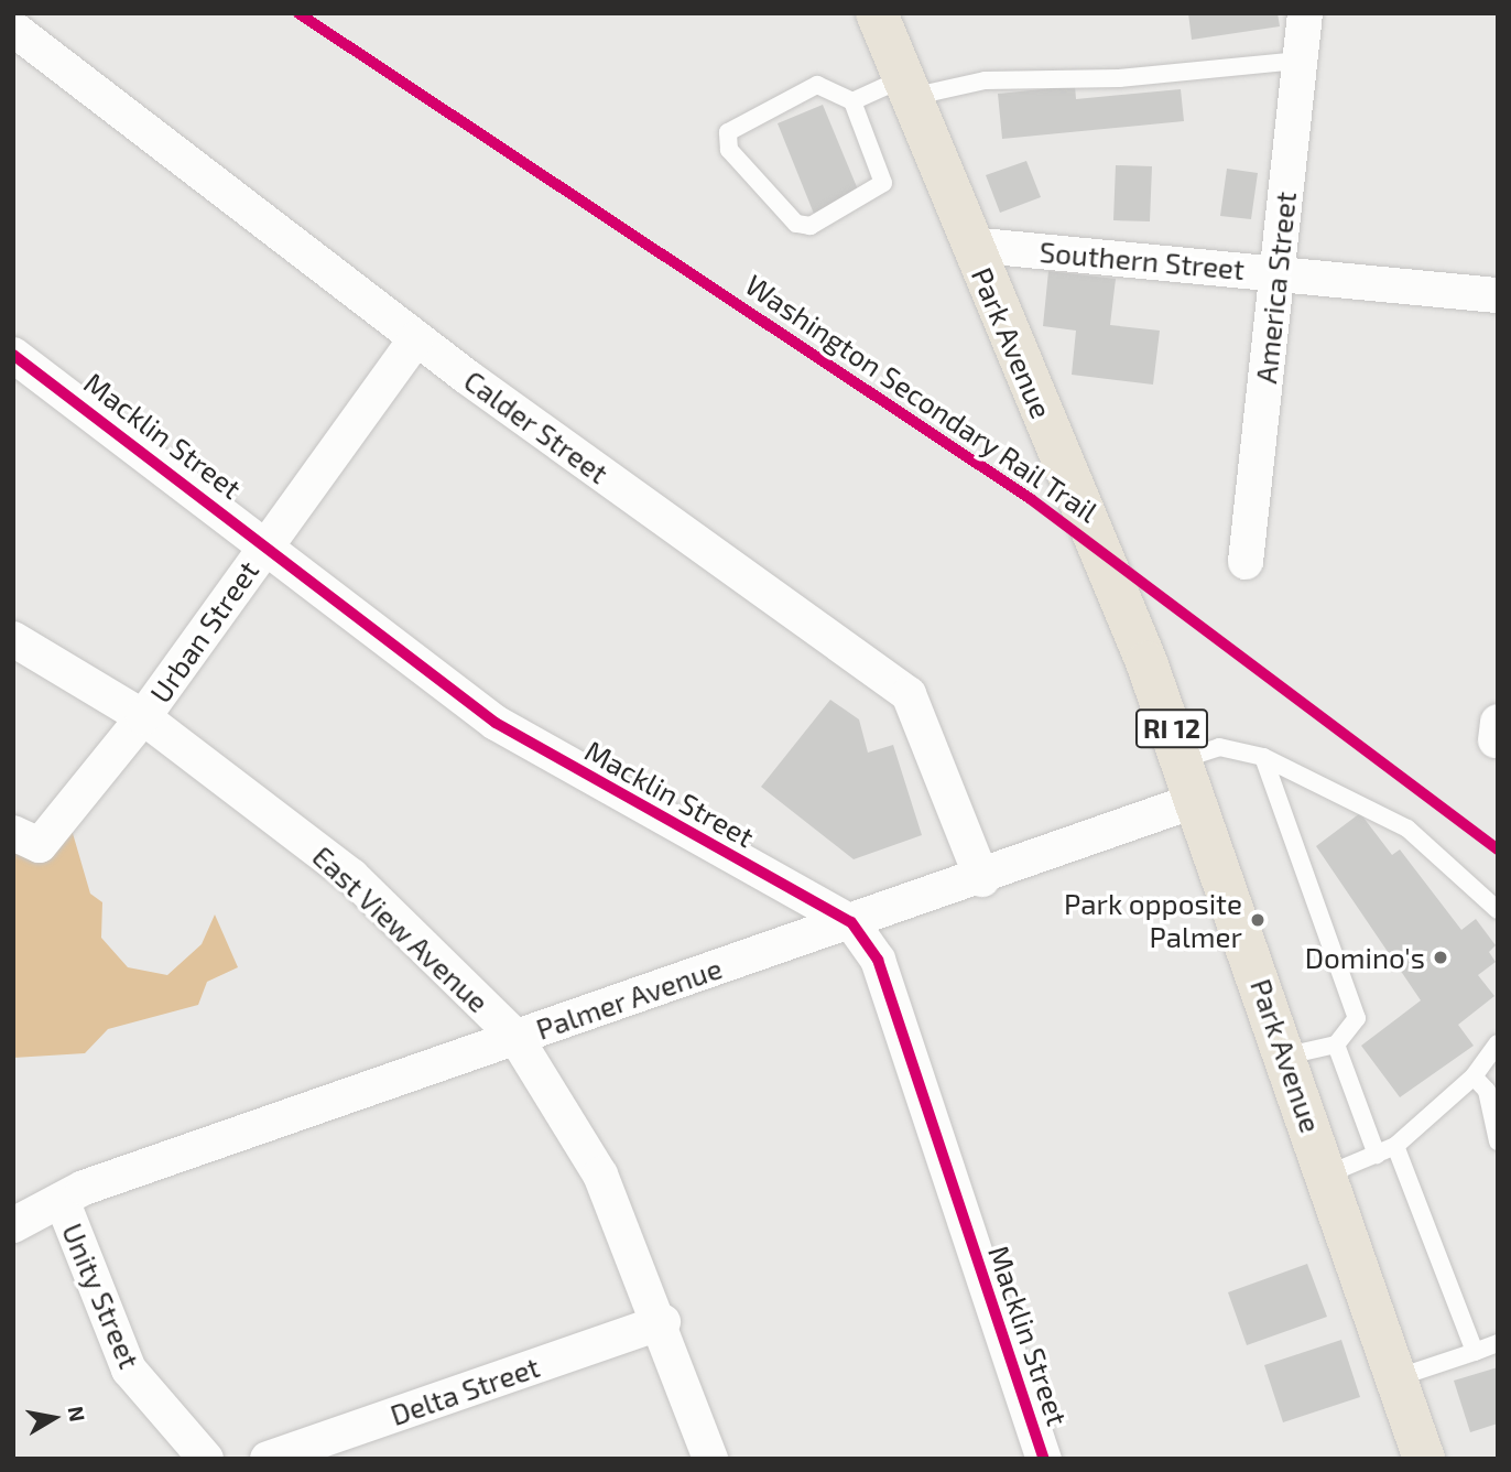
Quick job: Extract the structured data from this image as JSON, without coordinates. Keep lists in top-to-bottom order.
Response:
{
  "streets": {
    "main road": ["Park Avenue", "RI 12"],
    "street": [
      "Southern Street",
      "America Street",
      "Calder Street",
      "Macklin Street",
      "Urban Street",
      "East View Avenue",
      "Palmer Avenue",
      "Unity Street",
      "Delta Street"
    ],
    "cycle path": ["Washington Secondary Rail Trail"]
  },
  "crossings": [
    ["Southern Street", "America Street"],
    ["Southern Street", "Park Avenue"],
    ["Park Avenue", "Palmer Avenue"],
    ["Calder Street", "Urban Street"],
    ["Calder Street", "Palmer Avenue"],
    ["Macklin Street", "Urban Street"],
    ["Macklin Street", "Palmer Avenue"],
    ["Urban Street", "East View Avenue"],
    ["East View Avenue", "Palmer Avenue"],
    ["East View Avenue", "Delta Street"],
    ["Palmer Avenue", "Unity Street"]
  ],
  "places": ["Park opposite Palmer", "Domino's"],
  "north": "right"
}
